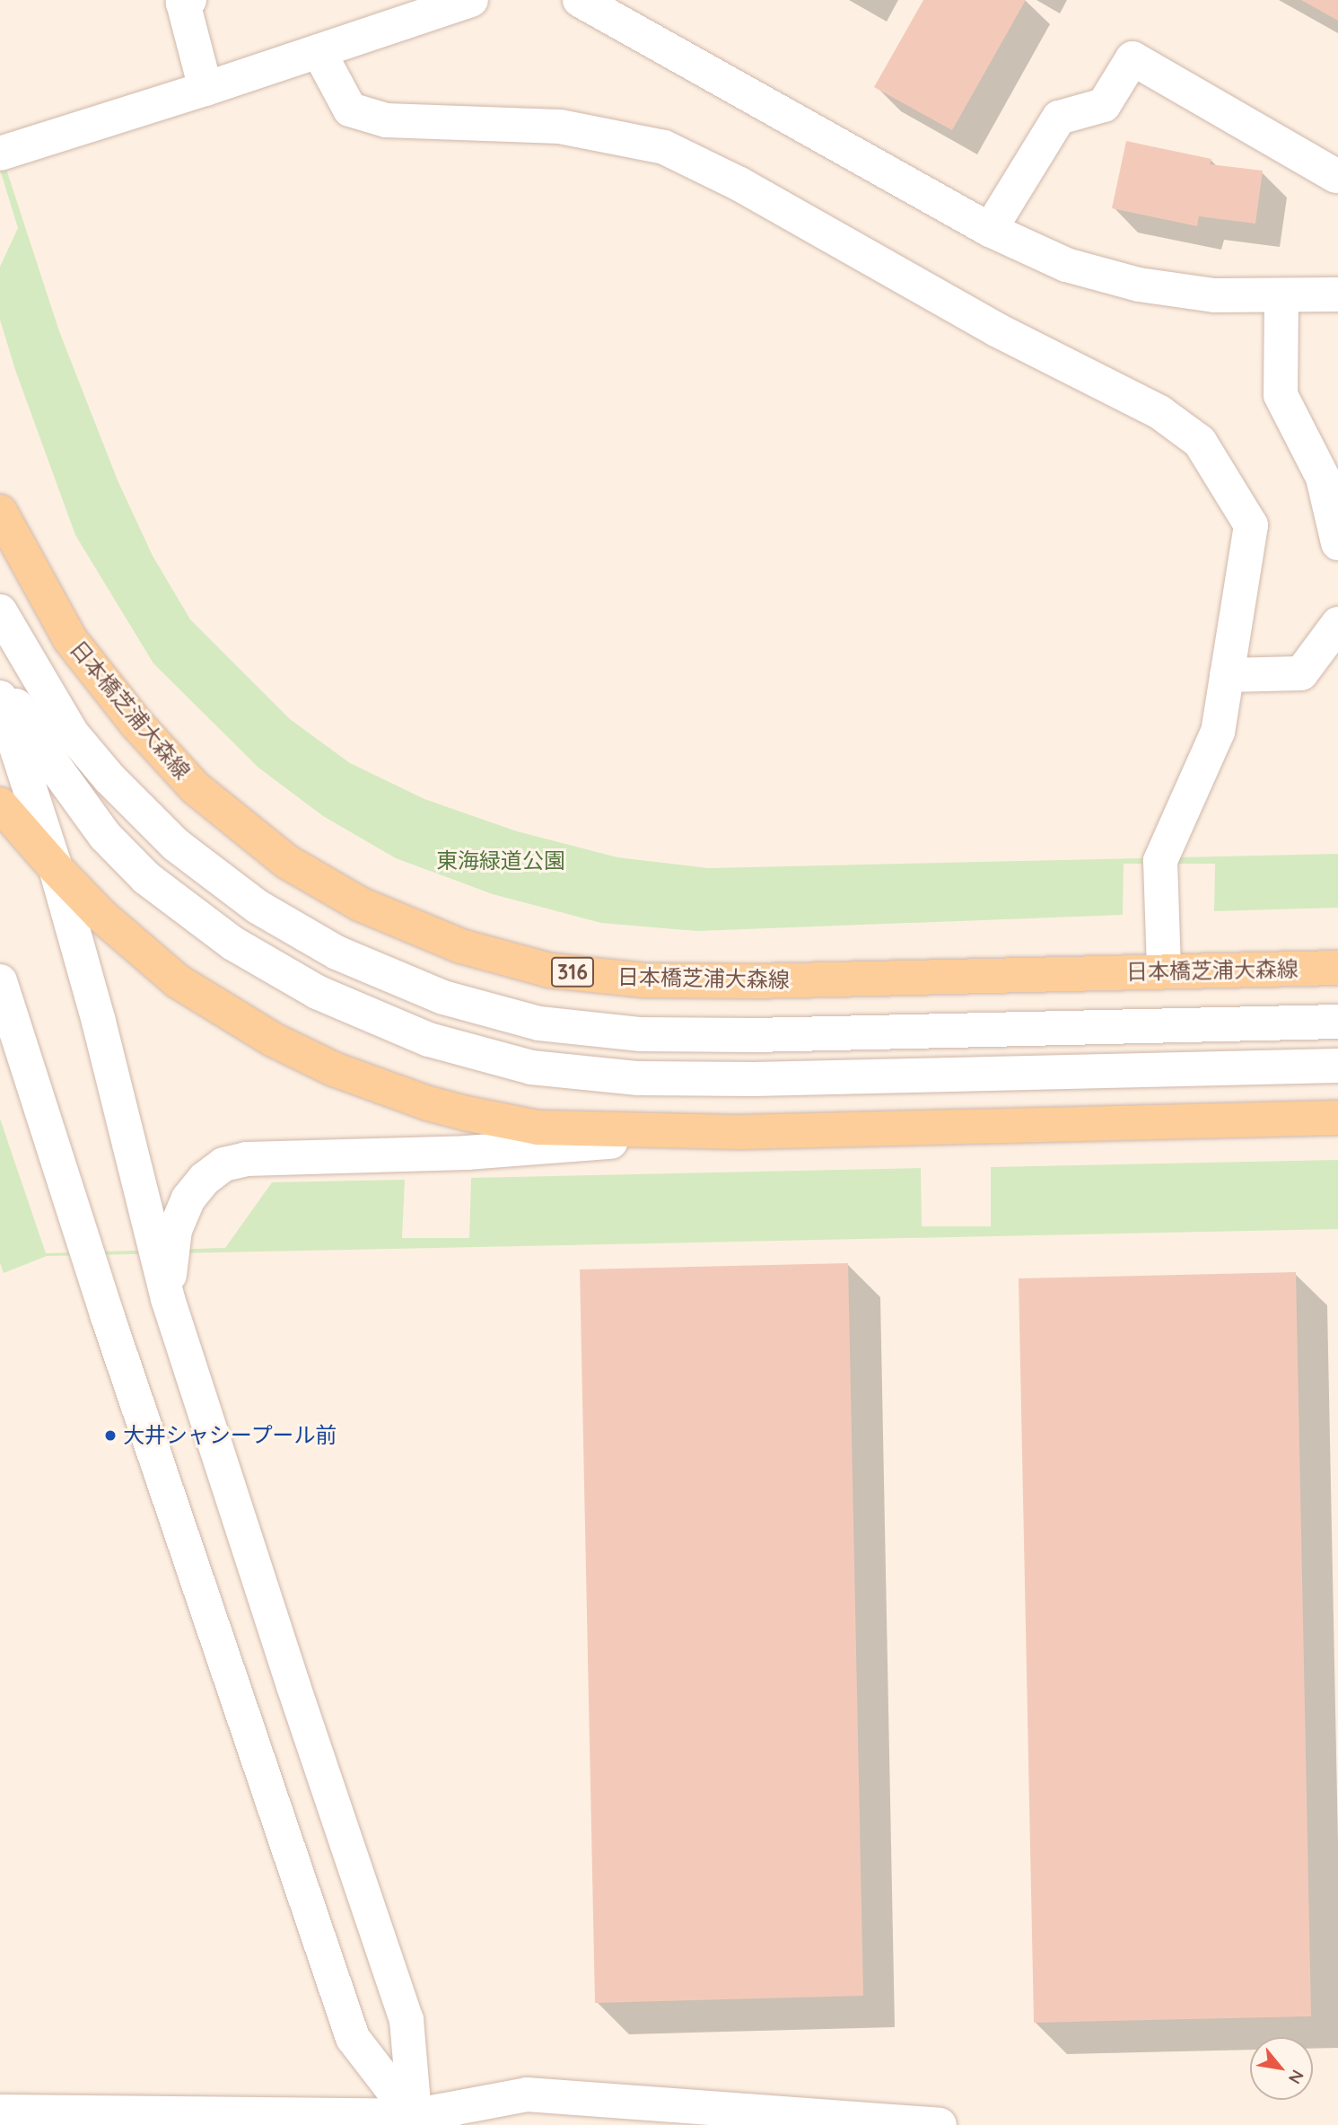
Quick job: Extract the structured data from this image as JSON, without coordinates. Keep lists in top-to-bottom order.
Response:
{
  "streets": {
    "main road": ["日本橋芝浦大森線", "316"]
  },
  "parks": ["東海緑道公園"],
  "places": ["大井シャシープール前"],
  "north": "bottom right"
}
